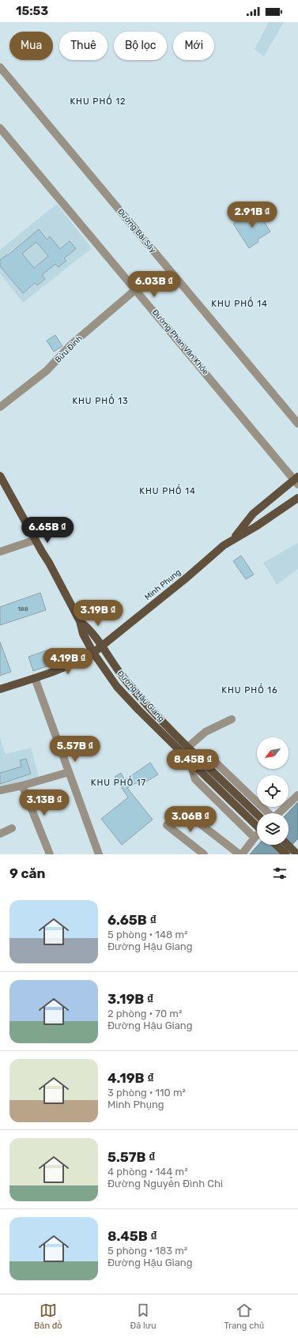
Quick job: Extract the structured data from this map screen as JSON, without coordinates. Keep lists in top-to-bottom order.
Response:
{
  "streets": {
    "main road": ["Minh Phụng", "Đường Hậu Giang"],
    "street": ["Đường Bãi Sậy", "Đường Phan Văn Khỏe", "Bửu Đình"]
  },
  "crossings": [
    ["Đường Phan Văn Khỏe", "Bửu Đình"],
    ["Đường Phan Văn Khỏe", "Minh Phụng"],
    ["Minh Phụng", "Đường Hậu Giang"]
  ],
  "districts": [
    "KHU PHỐ 12",
    "KHU PHỐ 14",
    "KHU PHỐ 13",
    "KHU PHỐ 14",
    "KHU PHỐ 16",
    "KHU PHỐ 17"
  ],
  "house_numbers": ["188"],
  "north": "bottom left",
  "page": {
    "status": "15:53",
    "chip": [
      "Mua",
      "Thuê",
      "Bộ lọc",
      "Mới"
    ],
    "price": [
      "2.91B ₫",
      "6.03B ₫",
      "6.65B ₫",
      "3.19B ₫",
      "4.19B ₫",
      "5.57B ₫",
      "8.45B ₫",
      "3.13B ₫",
      "3.06B ₫"
    ],
    "heading": "9 căn",
    "list": [
      {
        "name": "6.65B ₫",
        "note": "5 phòng · 148 m² · Đường Hậu Giang"
      },
      {
        "name": "3.19B ₫",
        "note": "2 phòng · 70 m² · Đường Hậu Giang"
      },
      {
        "name": "4.19B ₫",
        "note": "3 phòng · 110 m² · Minh Phụng"
      },
      {
        "name": "5.57B ₫",
        "note": "4 phòng · 144 m² · Đường Nguyễn Đình Chi"
      },
      {
        "name": "8.45B ₫",
        "note": "5 phòng · 183 m² · Đường Hậu Giang"
      }
    ],
    "tabs": ["Bản đồ", "Đã lưu", "Trang chủ"]
  }
}
